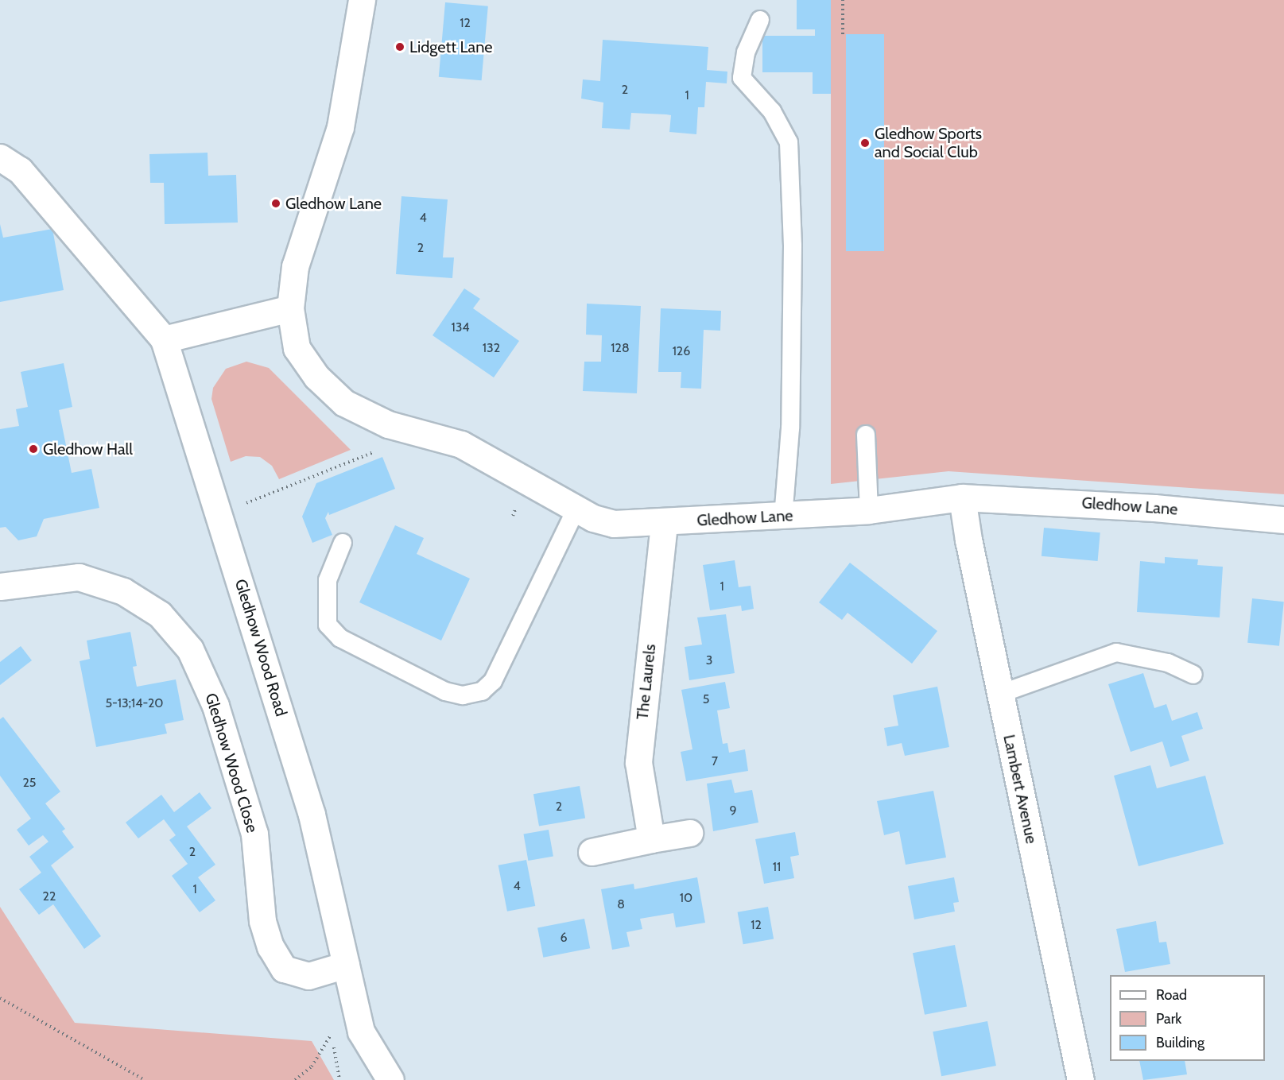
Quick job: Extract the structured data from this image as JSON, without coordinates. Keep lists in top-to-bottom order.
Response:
{
  "streets": {
    "street": [
      "Gledhow Lane",
      "Gledhow Wood Road",
      "The Laurels",
      "Gledhow Wood Close",
      "Lambert Avenue"
    ]
  },
  "crossings": [
    ["Gledhow Lane", "The Laurels"],
    ["Gledhow Lane", "Lambert Avenue"],
    ["Gledhow Wood Road", "Gledhow Wood Close"]
  ],
  "places": [
    "Lidgett Lane",
    "Gledhow Sports and Social Club",
    "Gledhow Lane",
    "Gledhow Hall"
  ],
  "house_numbers": [
    "12",
    "2",
    "1",
    "4",
    "2",
    "134",
    "132",
    "128",
    "126",
    "1",
    "3",
    "5",
    "5-13;14-20",
    "7",
    "25",
    "2",
    "9",
    "2",
    "11",
    "4",
    "1",
    "22",
    "10",
    "8",
    "12",
    "6"
  ],
  "legend": ["Road", "Park", "Building"]
}
